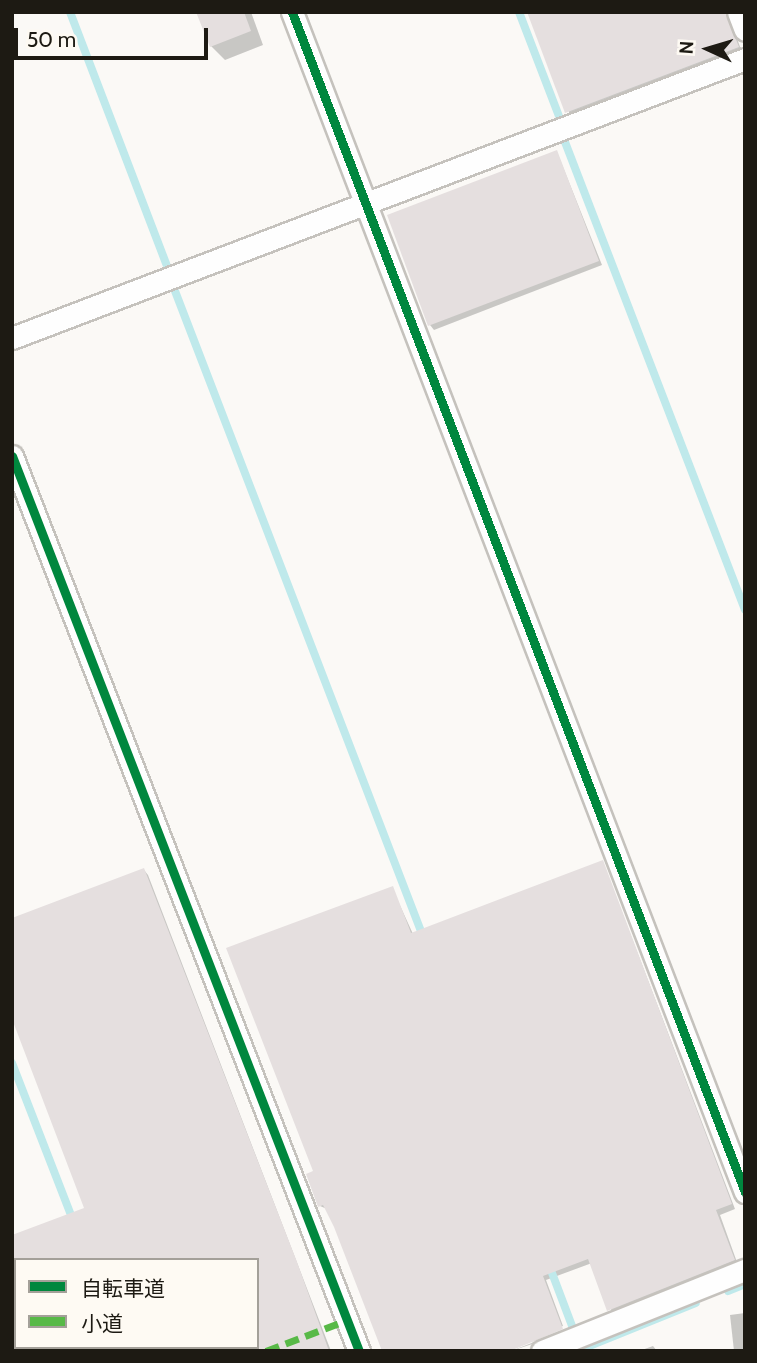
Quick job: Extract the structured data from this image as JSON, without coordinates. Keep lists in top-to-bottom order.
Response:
{
  "legend": ["自転車道", "小道"],
  "scale_bar": "50 m",
  "north": "left"
}
